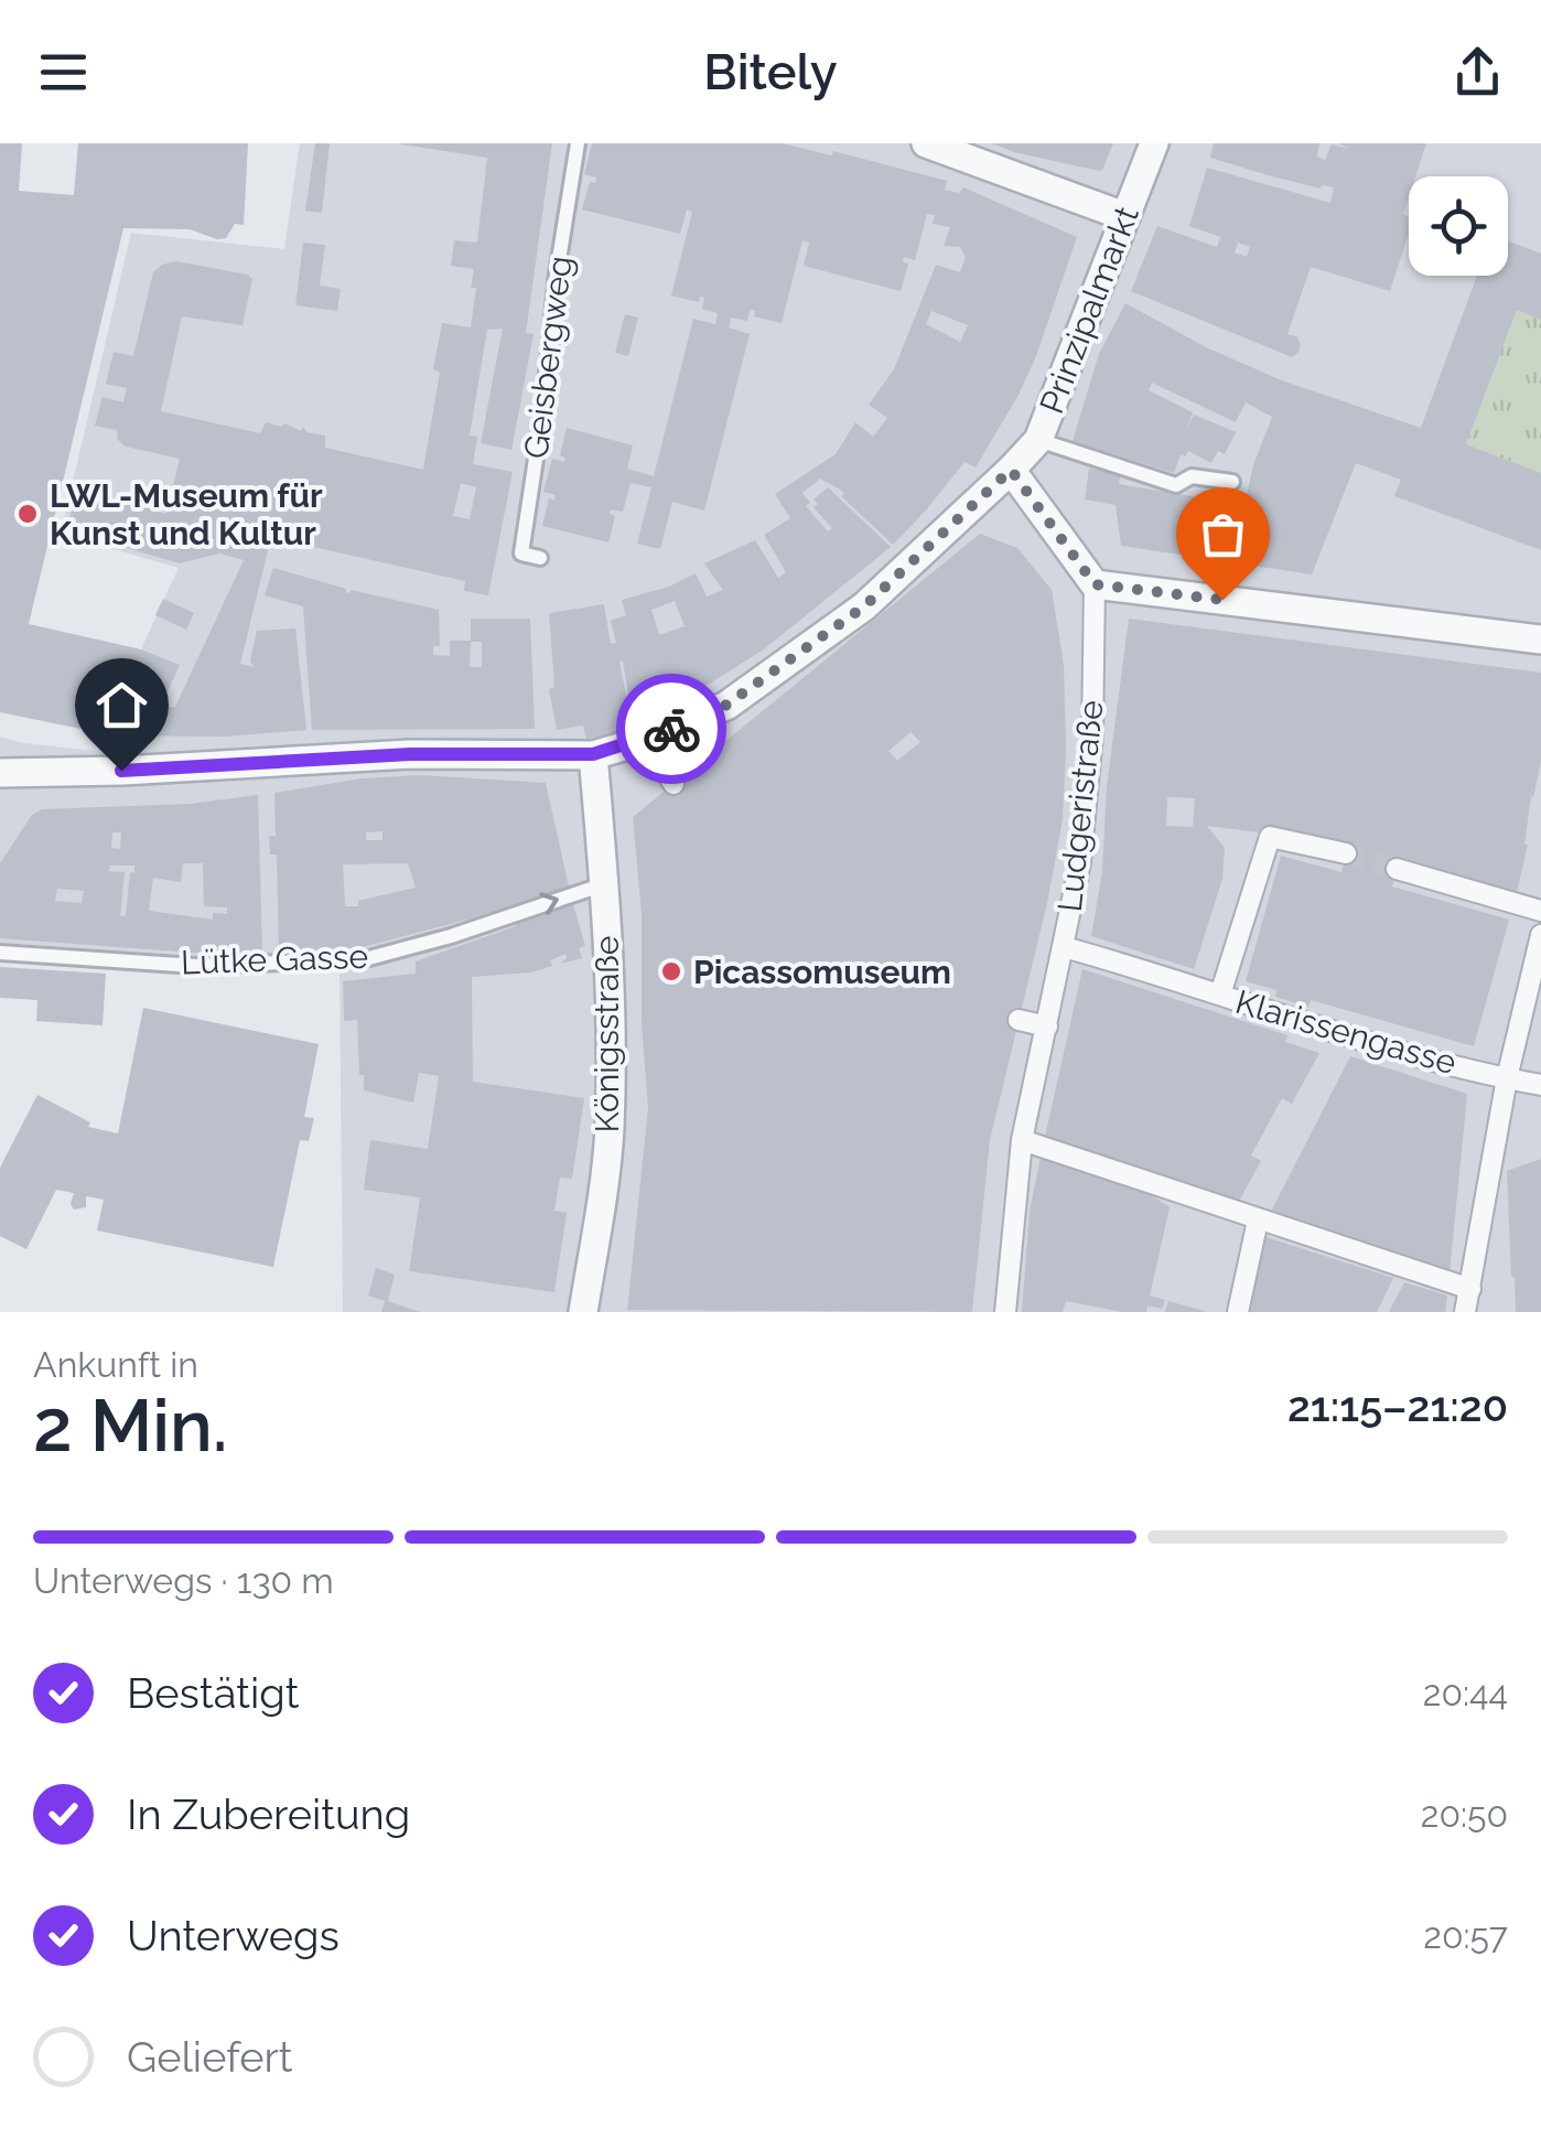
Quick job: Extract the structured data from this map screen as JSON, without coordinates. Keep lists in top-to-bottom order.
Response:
{
  "streets": {
    "street": [
      "Prinzipalmarkt",
      "Ludgeristraße",
      "Klarissengasse",
      "Königsstraße"
    ],
    "lane": ["Geisbergweg", "Lütke Gasse"]
  },
  "crossings": [
    ["Prinzipalmarkt", "Königsstraße"],
    ["Ludgeristraße", "Klarissengasse"],
    ["Lütke Gasse", "Königsstraße"]
  ],
  "one_way": ["Lütke Gasse"],
  "places": ["LWL-Museum für Kunst und Kultur", "Picassomuseum"],
  "page": {
    "header": "Bitely",
    "heading": ["2 Min.", "Ankunft in", "21:15–21:20"],
    "bar": "Unterwegs · 130 m",
    "list": [
      ["Bestätigt", "20:44"],
      ["In Zubereitung", "20:50"],
      ["Unterwegs", "20:57"],
      "Geliefert"
    ]
  }
}
